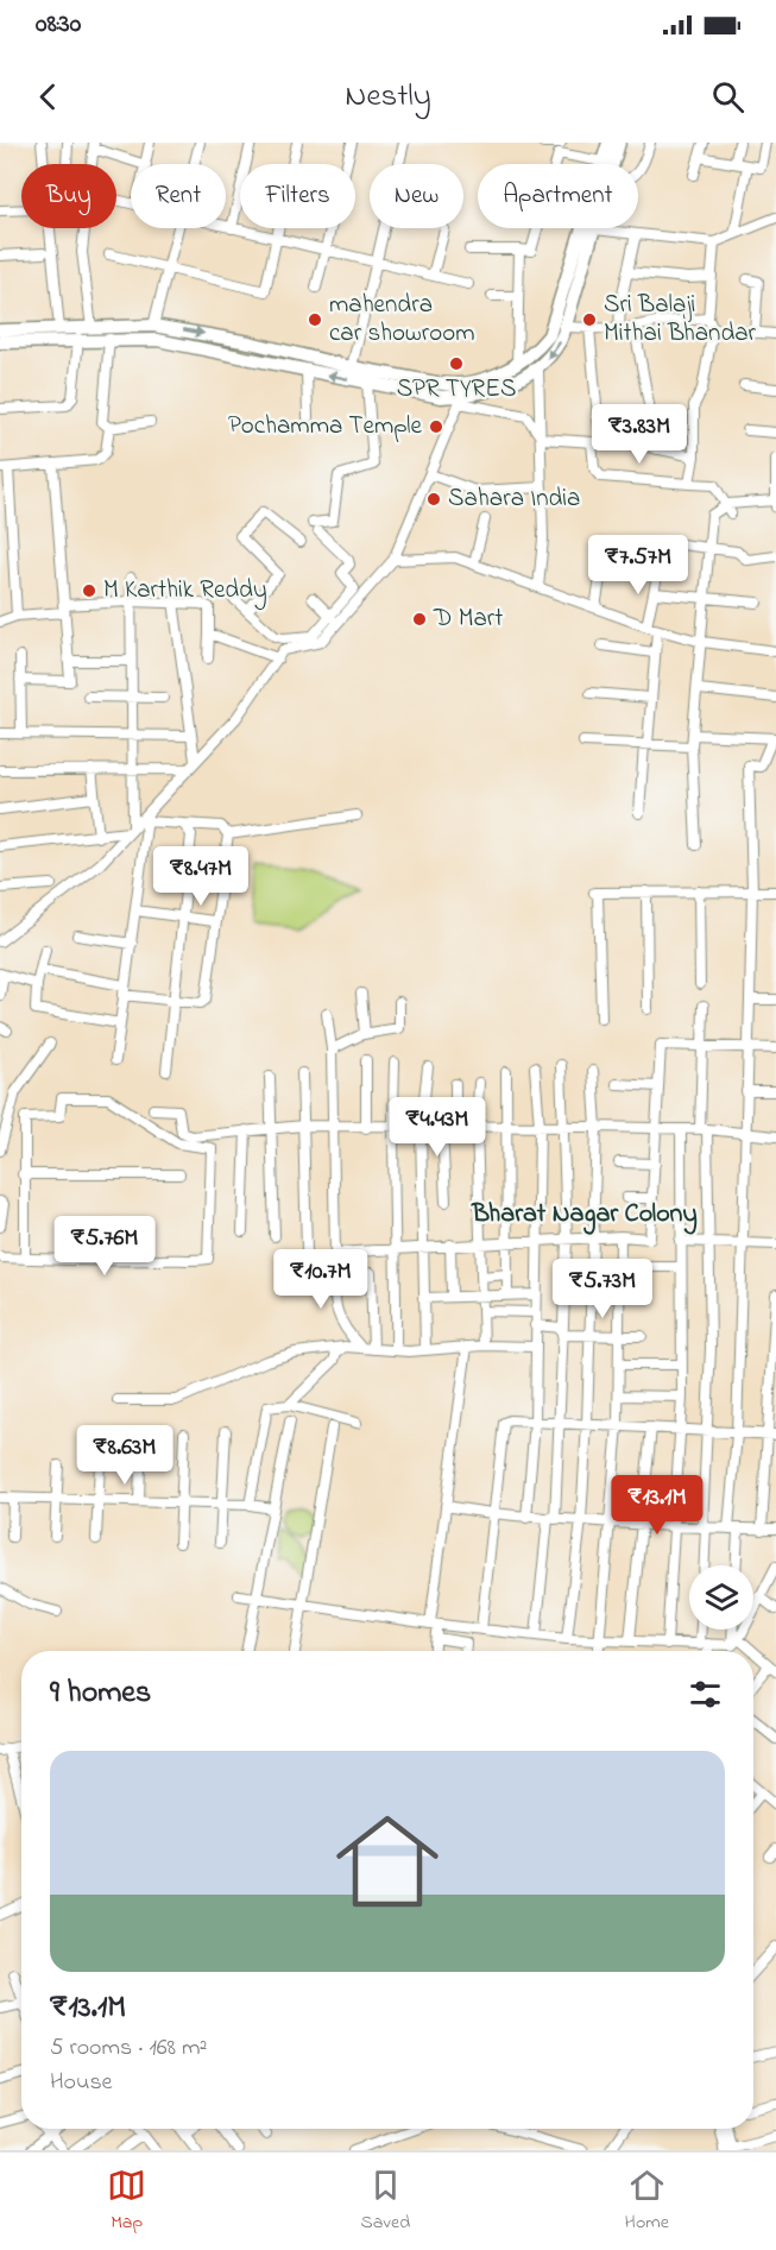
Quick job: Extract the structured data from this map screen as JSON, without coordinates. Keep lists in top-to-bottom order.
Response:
{
  "districts": ["Bharat Nagar Colony"],
  "places": [
    "mahendra car showroom",
    "Sri Balaji Mithai Bhandar",
    "SPR TYRES",
    "Pochamma Temple",
    "Sahara India",
    "M Karthik Reddy",
    "D Mart"
  ],
  "page": {
    "status": "08:30",
    "header": "Nestly",
    "chip": [
      "Buy",
      "Rent",
      "Filters",
      "New",
      "Apartment"
    ],
    "price": [
      "₹3.83M",
      "₹7.57M",
      "₹8.47M",
      "₹4.43M",
      "₹5.76M",
      "₹10.7M",
      "₹5.73M",
      "₹8.63M",
      "₹13.1M"
    ],
    "heading": "9 homes",
    "list": [
      {
        "name": "₹13.1M",
        "note": "5 rooms · 168 m² · House"
      }
    ],
    "tabs": ["Map", "Saved", "Home"]
  }
}
